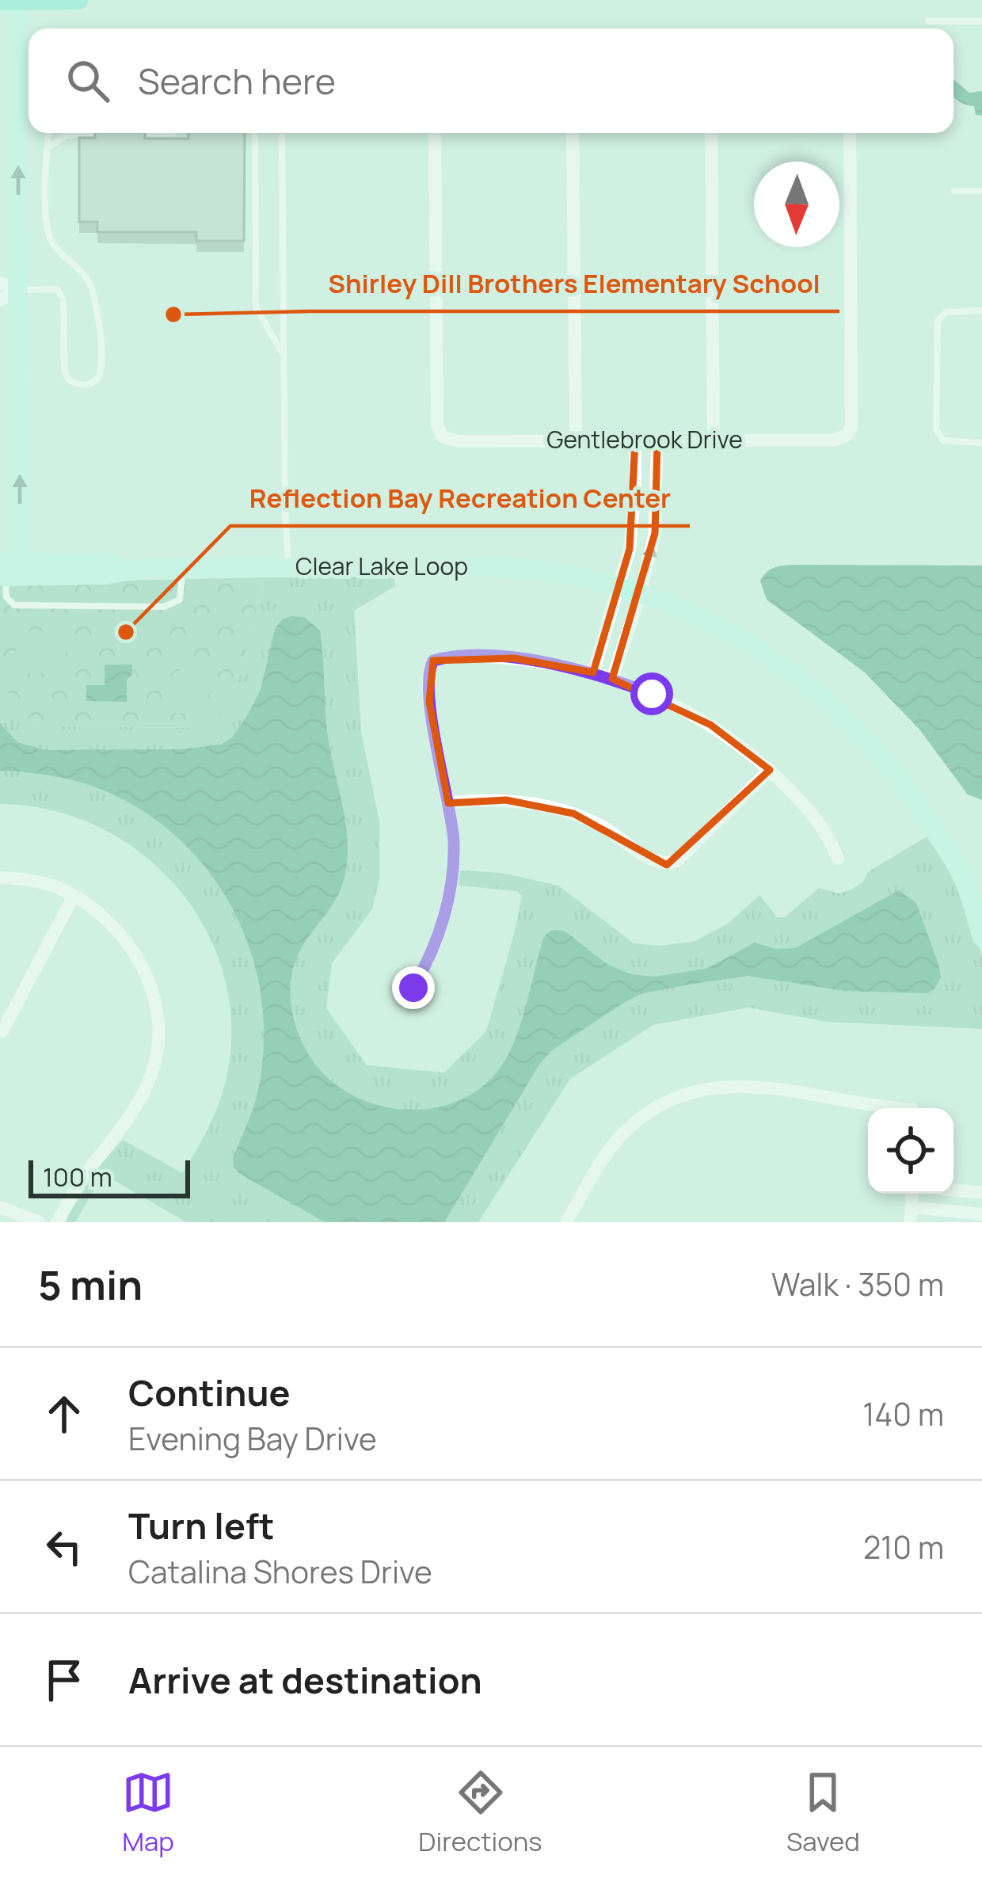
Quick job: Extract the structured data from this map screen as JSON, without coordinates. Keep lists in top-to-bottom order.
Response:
{
  "streets": {
    "street": ["Gentlebrook Drive", "Clear Lake Loop"]
  },
  "places": ["Shirley Dill Brothers Elementary School", "Reflection Bay Recreation Center"],
  "scale_bar": "100 m",
  "north": "bottom",
  "page": {
    "search": "Search here",
    "scale": "100 m",
    "heading": ["5 min", "Walk · 350 m"],
    "list": [
      ["Continue", "Evening Bay Drive", "140 m"],
      ["Turn left", "Catalina Shores Drive", "210 m"],
      "Arrive at destination"
    ],
    "nav": ["Map", "Directions", "Saved"]
  }
}
